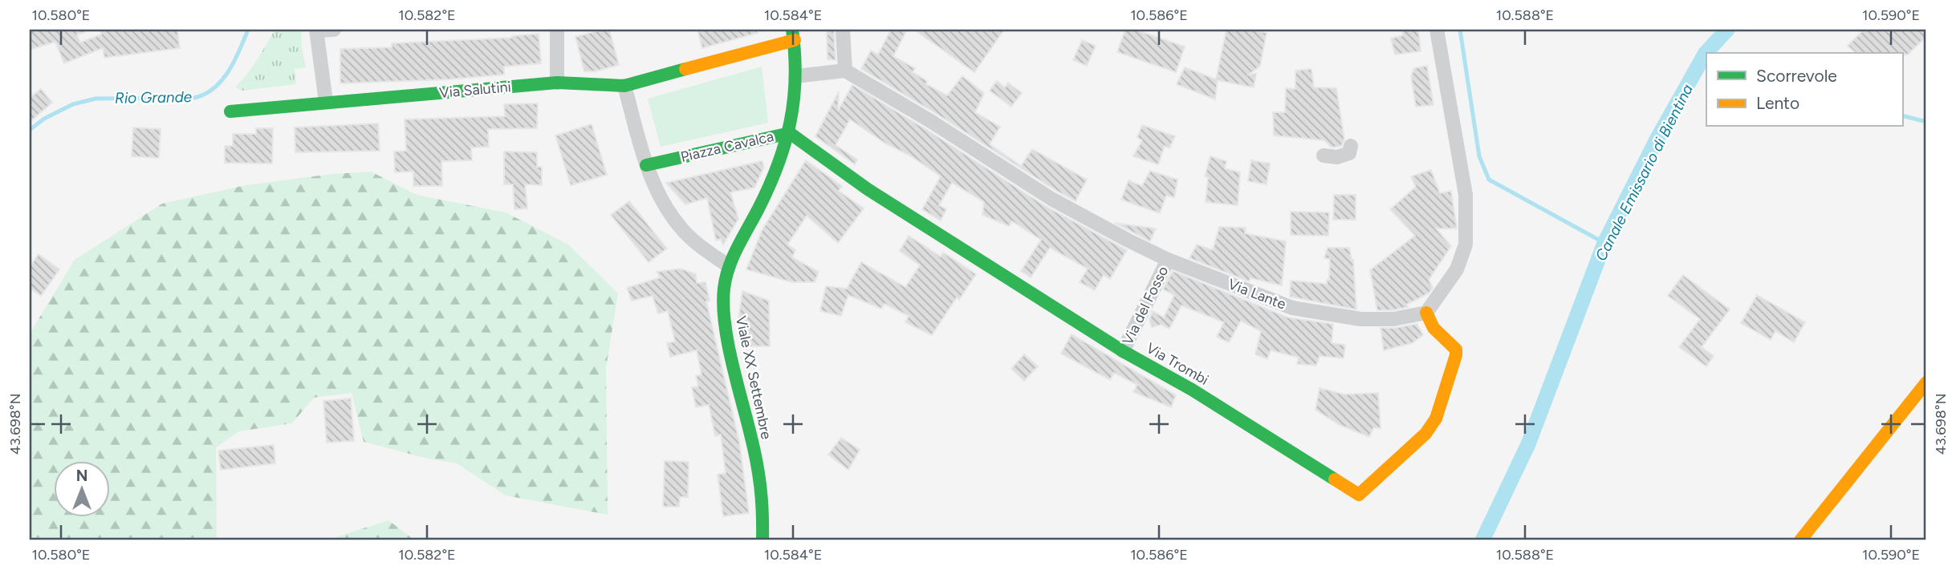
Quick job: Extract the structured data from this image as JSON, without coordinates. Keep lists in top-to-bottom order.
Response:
{
  "streets": {
    "street": [
      "Via Salutini",
      "Piazza Cavalca",
      "Via Lante",
      "Via del Fosso",
      "Via Trombi",
      "Viale XX Settembre"
    ]
  },
  "crossings": [
    ["Via Salutini", "Piazza Cavalca"],
    ["Piazza Cavalca", "Via Trombi"],
    ["Piazza Cavalca", "Viale XX Settembre"],
    ["Via Lante", "Via del Fosso"],
    ["Via Lante", "Via Trombi"],
    ["Via del Fosso", "Via Trombi"],
    ["Via Trombi", "Viale XX Settembre"]
  ],
  "water": ["Rio Grande", "Canale Emissario di Bientina"],
  "legend": ["Scorrevole", "Lento"],
  "north": "top",
  "coordinates": [
    "10.580°E",
    "10.582°E",
    "10.584°E",
    "10.586°E",
    "10.588°E",
    "10.590°E",
    "43.698°N"
  ]
}
